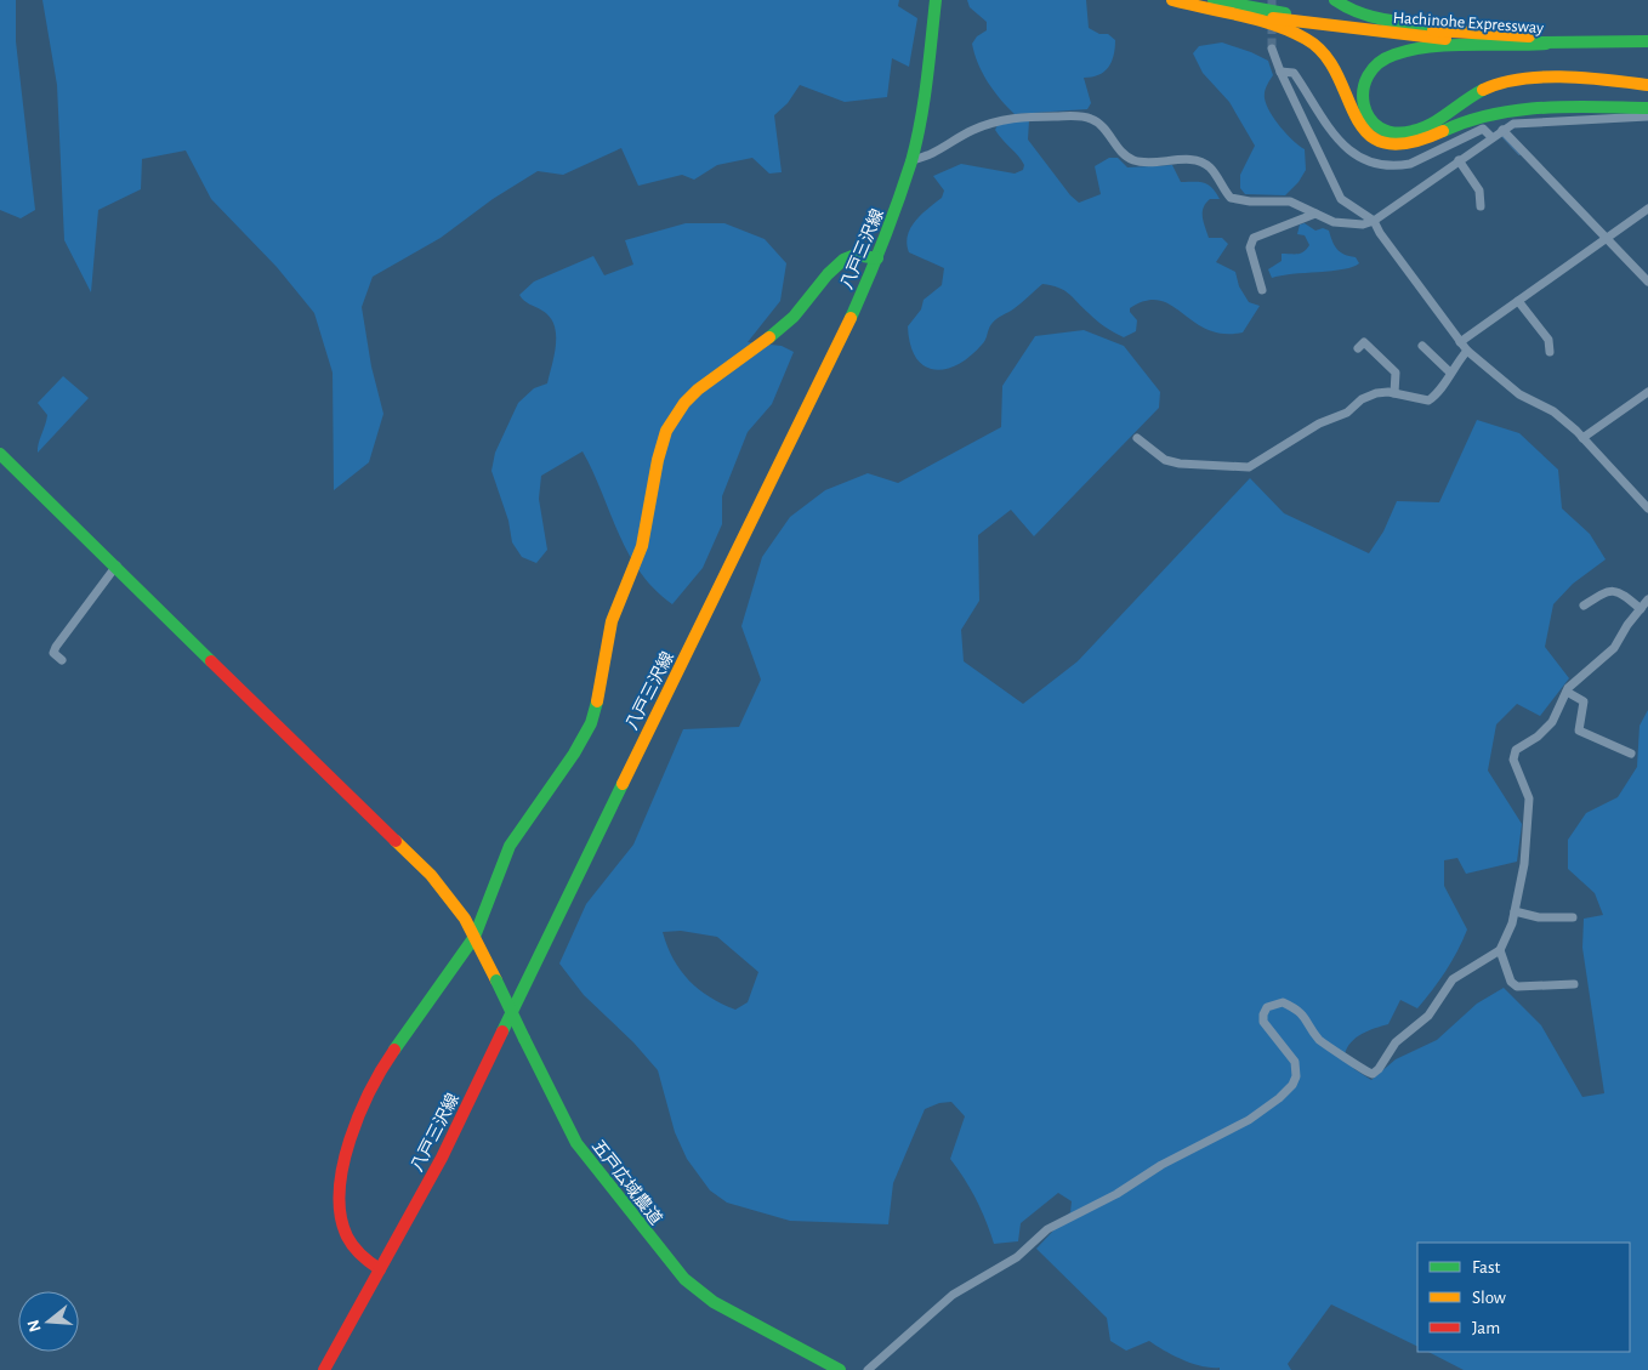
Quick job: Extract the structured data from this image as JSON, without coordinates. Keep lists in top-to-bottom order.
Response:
{
  "streets": {
    "main road": ["Hachinohe Expressway", "八戸三沢線", "五戸広域農道"]
  },
  "legend": ["Fast", "Slow", "Jam"],
  "north": "left"
}
